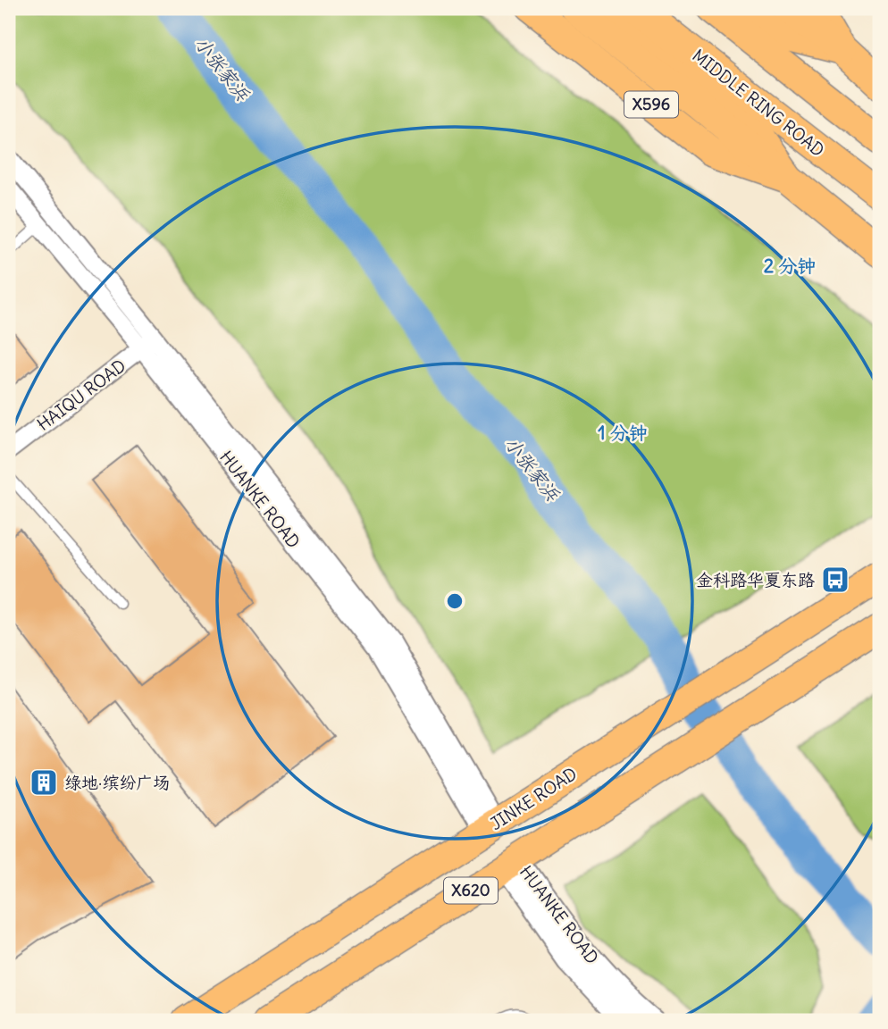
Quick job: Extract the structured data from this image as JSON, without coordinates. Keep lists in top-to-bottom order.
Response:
{
  "streets": {
    "main road": [
      "MIDDLE RING ROAD",
      "X596",
      "JINKE ROAD",
      "X620"
    ],
    "street": ["HAIQU ROAD", "HUANKE ROAD"]
  },
  "crossings": [
    ["HAIQU ROAD", "HUANKE ROAD"],
    ["HUANKE ROAD", "JINKE ROAD"],
    ["HUANKE ROAD", "X620"]
  ],
  "water": ["小张家浜"],
  "places": {
    "bus stop": ["金科路华夏东路"],
    "building": ["绿地·缤纷广场"]
  },
  "rings": ["2 分钟", "1 分钟"]
}
